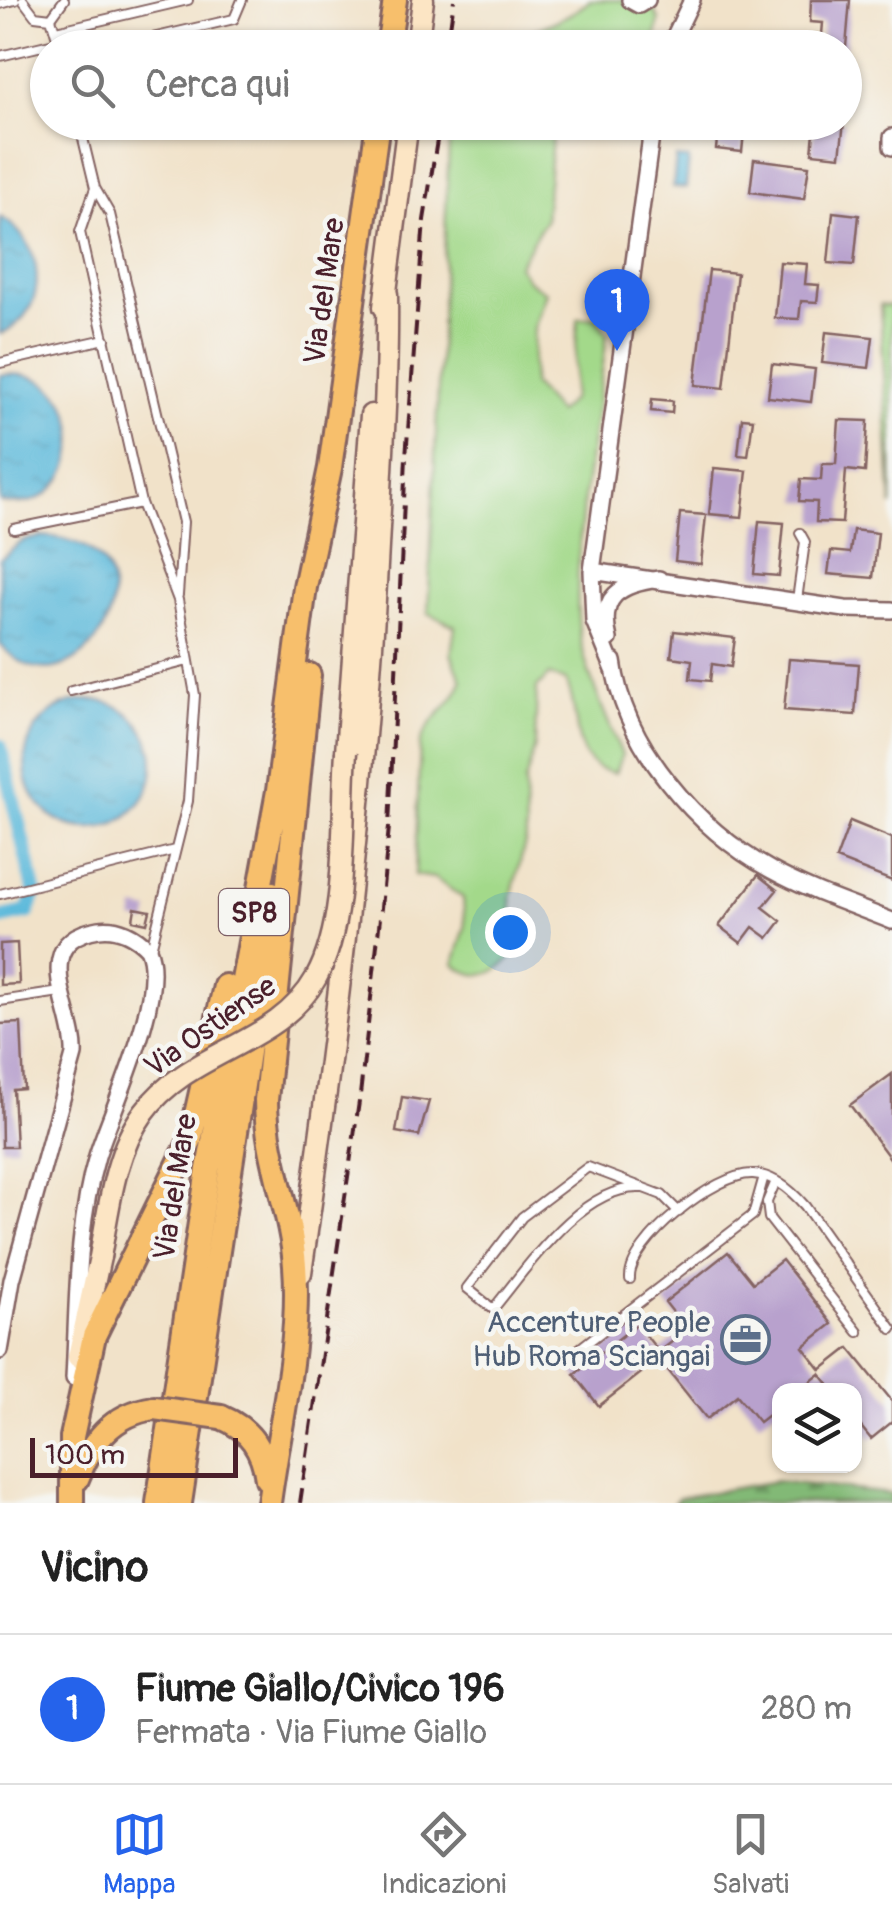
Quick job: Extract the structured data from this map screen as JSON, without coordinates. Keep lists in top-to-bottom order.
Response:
{
  "streets": {
    "main road": ["Via del Mare", "SP8", "Via Ostiense"]
  },
  "places": {
    "office": ["Accenture People Hub Roma Sciangai"]
  },
  "scale_bar": "100 m",
  "page": {
    "search": "Cerca qui",
    "pins": "1",
    "scale": "100 m",
    "heading": "Vicino",
    "list": [
      {
        "mark": "1",
        "name": "Fiume Giallo/Civico 196",
        "note": "Fermata · Via Fiume Giallo",
        "value": "280 m"
      }
    ],
    "nav": ["Mappa", "Indicazioni", "Salvati"]
  }
}
